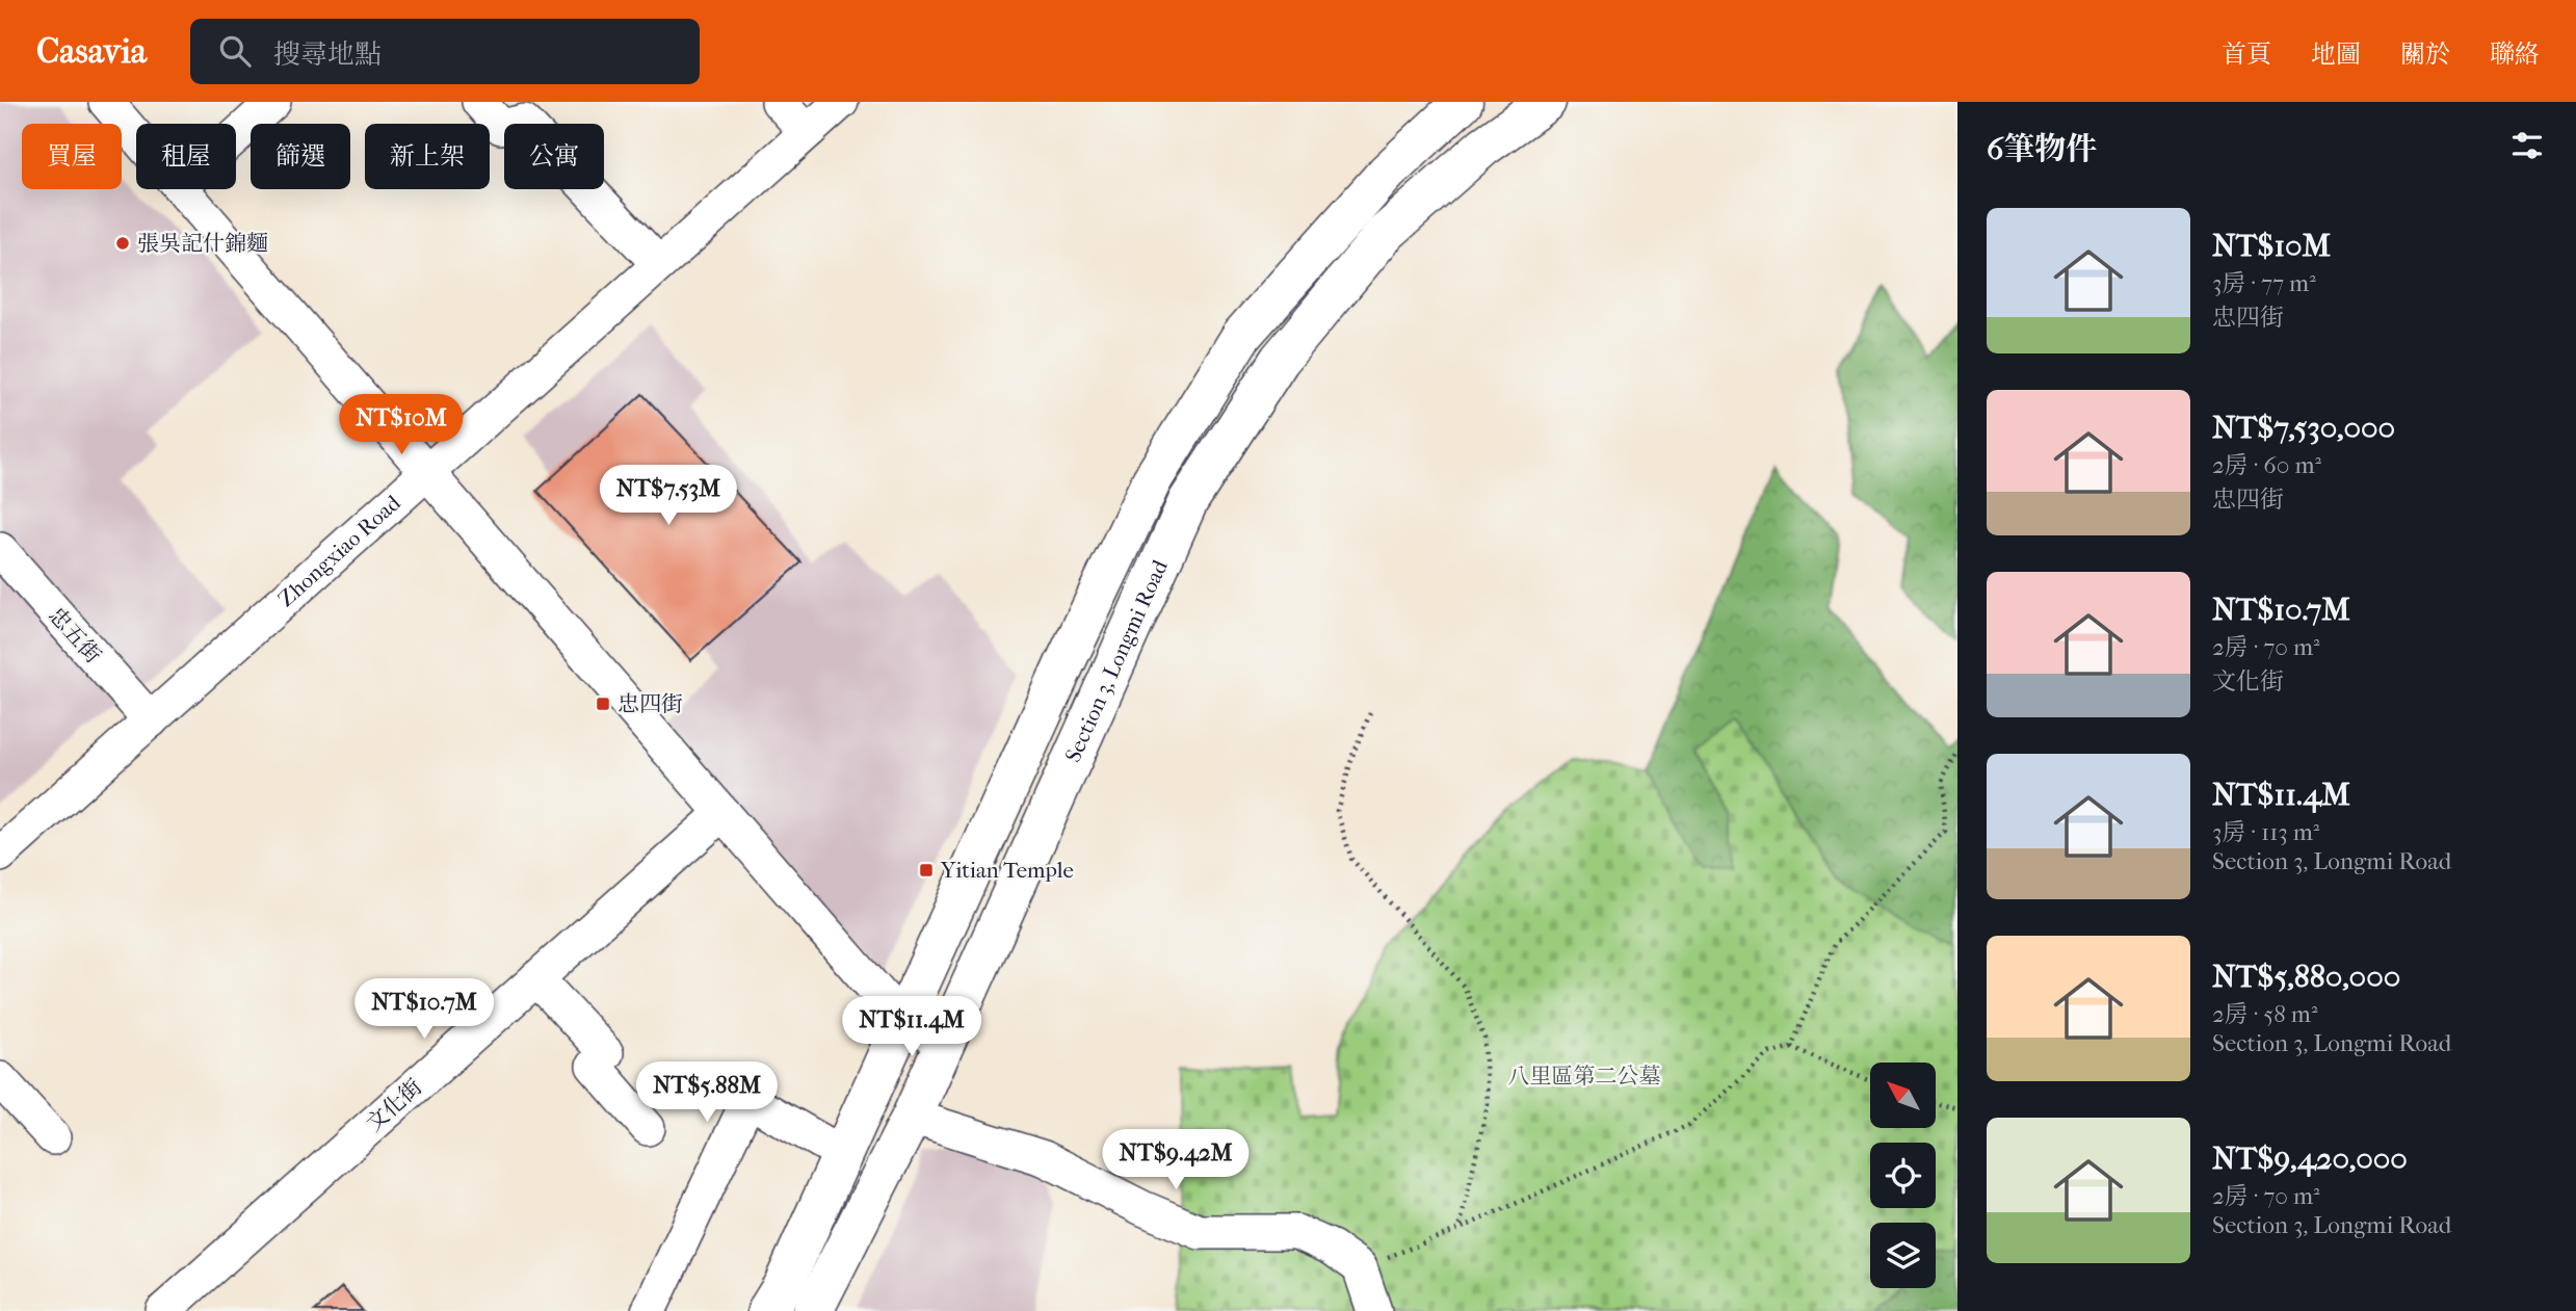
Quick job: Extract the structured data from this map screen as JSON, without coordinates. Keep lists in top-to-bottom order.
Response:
{
  "streets": {
    "main road": ["Section 3, Longmi Road"],
    "street": ["Zhongxiao Road", "忠五街", "文化街"]
  },
  "crossings": [
    ["Zhongxiao Road", "忠五街"]
  ],
  "parks": ["八里區第二公墓"],
  "places": {
    "other": ["張吳記什錦麵"],
    "transit": ["忠四街", "Yitian Temple"]
  },
  "north": "top left",
  "page": {
    "header": "Casavia",
    "search": "搜尋地點",
    "nav": [
      "首頁",
      "地圖",
      "關於",
      "聯絡"
    ],
    "heading": "6筆物件",
    "chip": [
      "買屋",
      "租屋",
      "篩選",
      "新上架",
      "公寓"
    ],
    "list": [
      {
        "name": "NT$10M",
        "note": "3房 · 77 m² · 忠四街"
      },
      {
        "name": "NT$7,530,000",
        "note": "2房 · 60 m² · 忠四街"
      },
      {
        "name": "NT$10.7M",
        "note": "2房 · 70 m² · 文化街"
      },
      {
        "name": "NT$11.4M",
        "note": "3房 · 113 m² · Section 3, Longmi Road"
      },
      {
        "name": "NT$5,880,000",
        "note": "2房 · 58 m² · Section 3, Longmi Road"
      },
      {
        "name": "NT$9,420,000",
        "note": "2房 · 70 m² · Section 3, Longmi Road"
      }
    ],
    "price": [
      "NT$10M",
      "NT$7.53M",
      "NT$10.7M",
      "NT$11.4M",
      "NT$5.88M",
      "NT$9.42M"
    ]
  }
}
